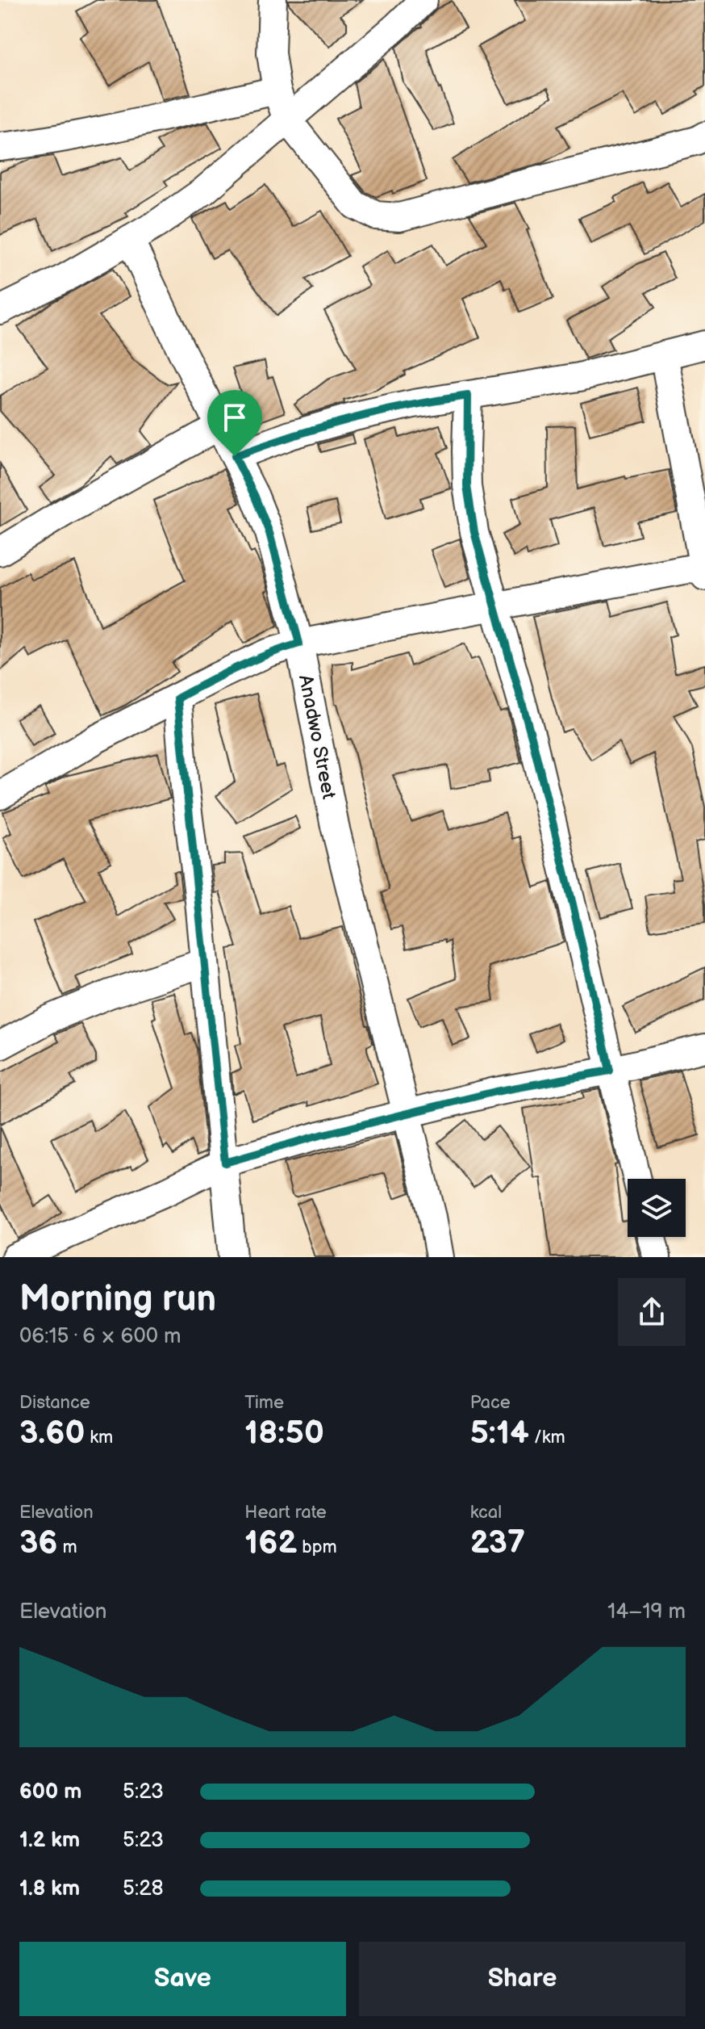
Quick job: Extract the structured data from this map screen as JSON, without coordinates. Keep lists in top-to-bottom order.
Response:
{
  "streets": {
    "street": ["Anadwo Street"]
  },
  "page": {
    "heading": ["Morning run", "06:15 · 6 × 600 m"],
    "stats": [
      ["Distance", "3.60 km"],
      ["Time", "18:50"],
      ["Pace", "5:14 /km"],
      ["Elevation", "36 m"],
      ["Heart rate", "162 bpm"],
      ["kcal", "237"]
    ],
    "chart": ["Elevation", "14–19 m"],
    "list": [
      {
        "name": "600 m",
        "note": "5:23"
      },
      {
        "name": "1.2 km",
        "note": "5:23"
      },
      {
        "name": "1.8 km",
        "note": "5:28"
      }
    ],
    "buttons": ["Save", "Share"]
  }
}
